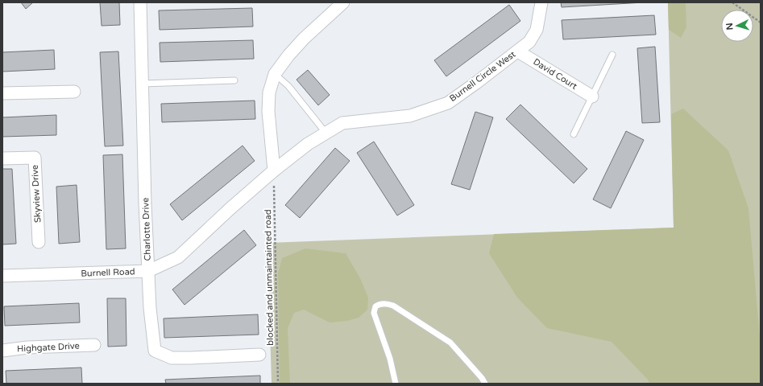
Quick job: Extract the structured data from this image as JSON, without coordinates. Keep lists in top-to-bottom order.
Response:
{
  "streets": {
    "street": [
      "David Court",
      "Burnell Circle West",
      "Skyview Drive",
      "Charlotte Drive",
      "Burnell Road",
      "Highgate Drive"
    ],
    "path": ["blocked and unmaintainted road"]
  },
  "crossings": [
    ["David Court", "Burnell Circle West"],
    ["Burnell Circle West", "Burnell Road"],
    ["Burnell Circle West", "blocked and unmaintainted road"],
    ["Charlotte Drive", "Burnell Road"],
    ["Burnell Road", "blocked and unmaintainted road"]
  ],
  "north": "left"
}
